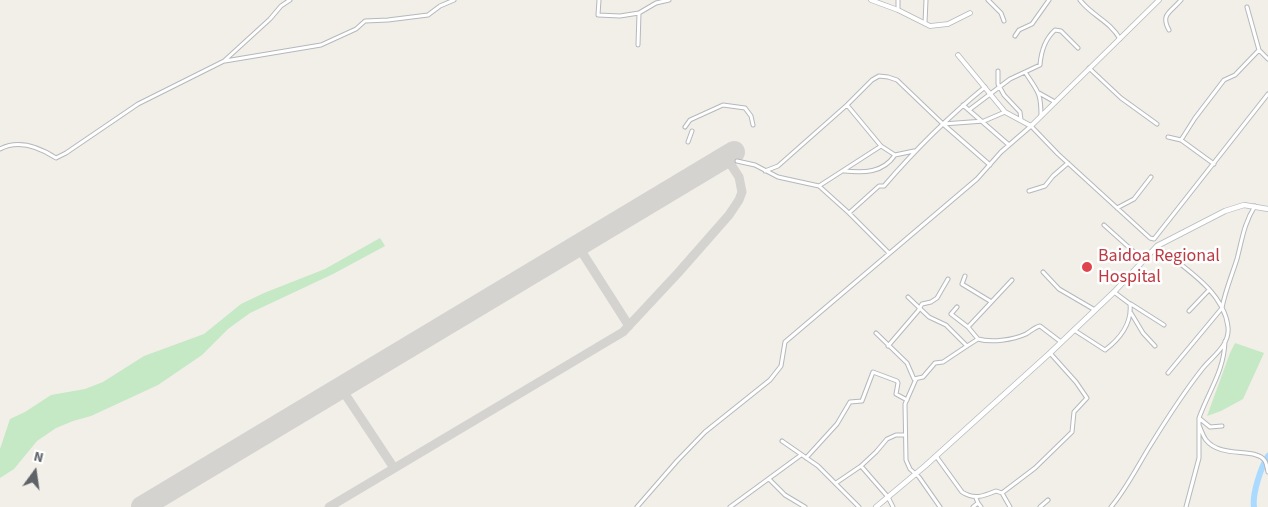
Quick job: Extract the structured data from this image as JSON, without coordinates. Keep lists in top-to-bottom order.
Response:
{
  "places": ["Baidoa Regional Hospital"],
  "north": "top"
}
